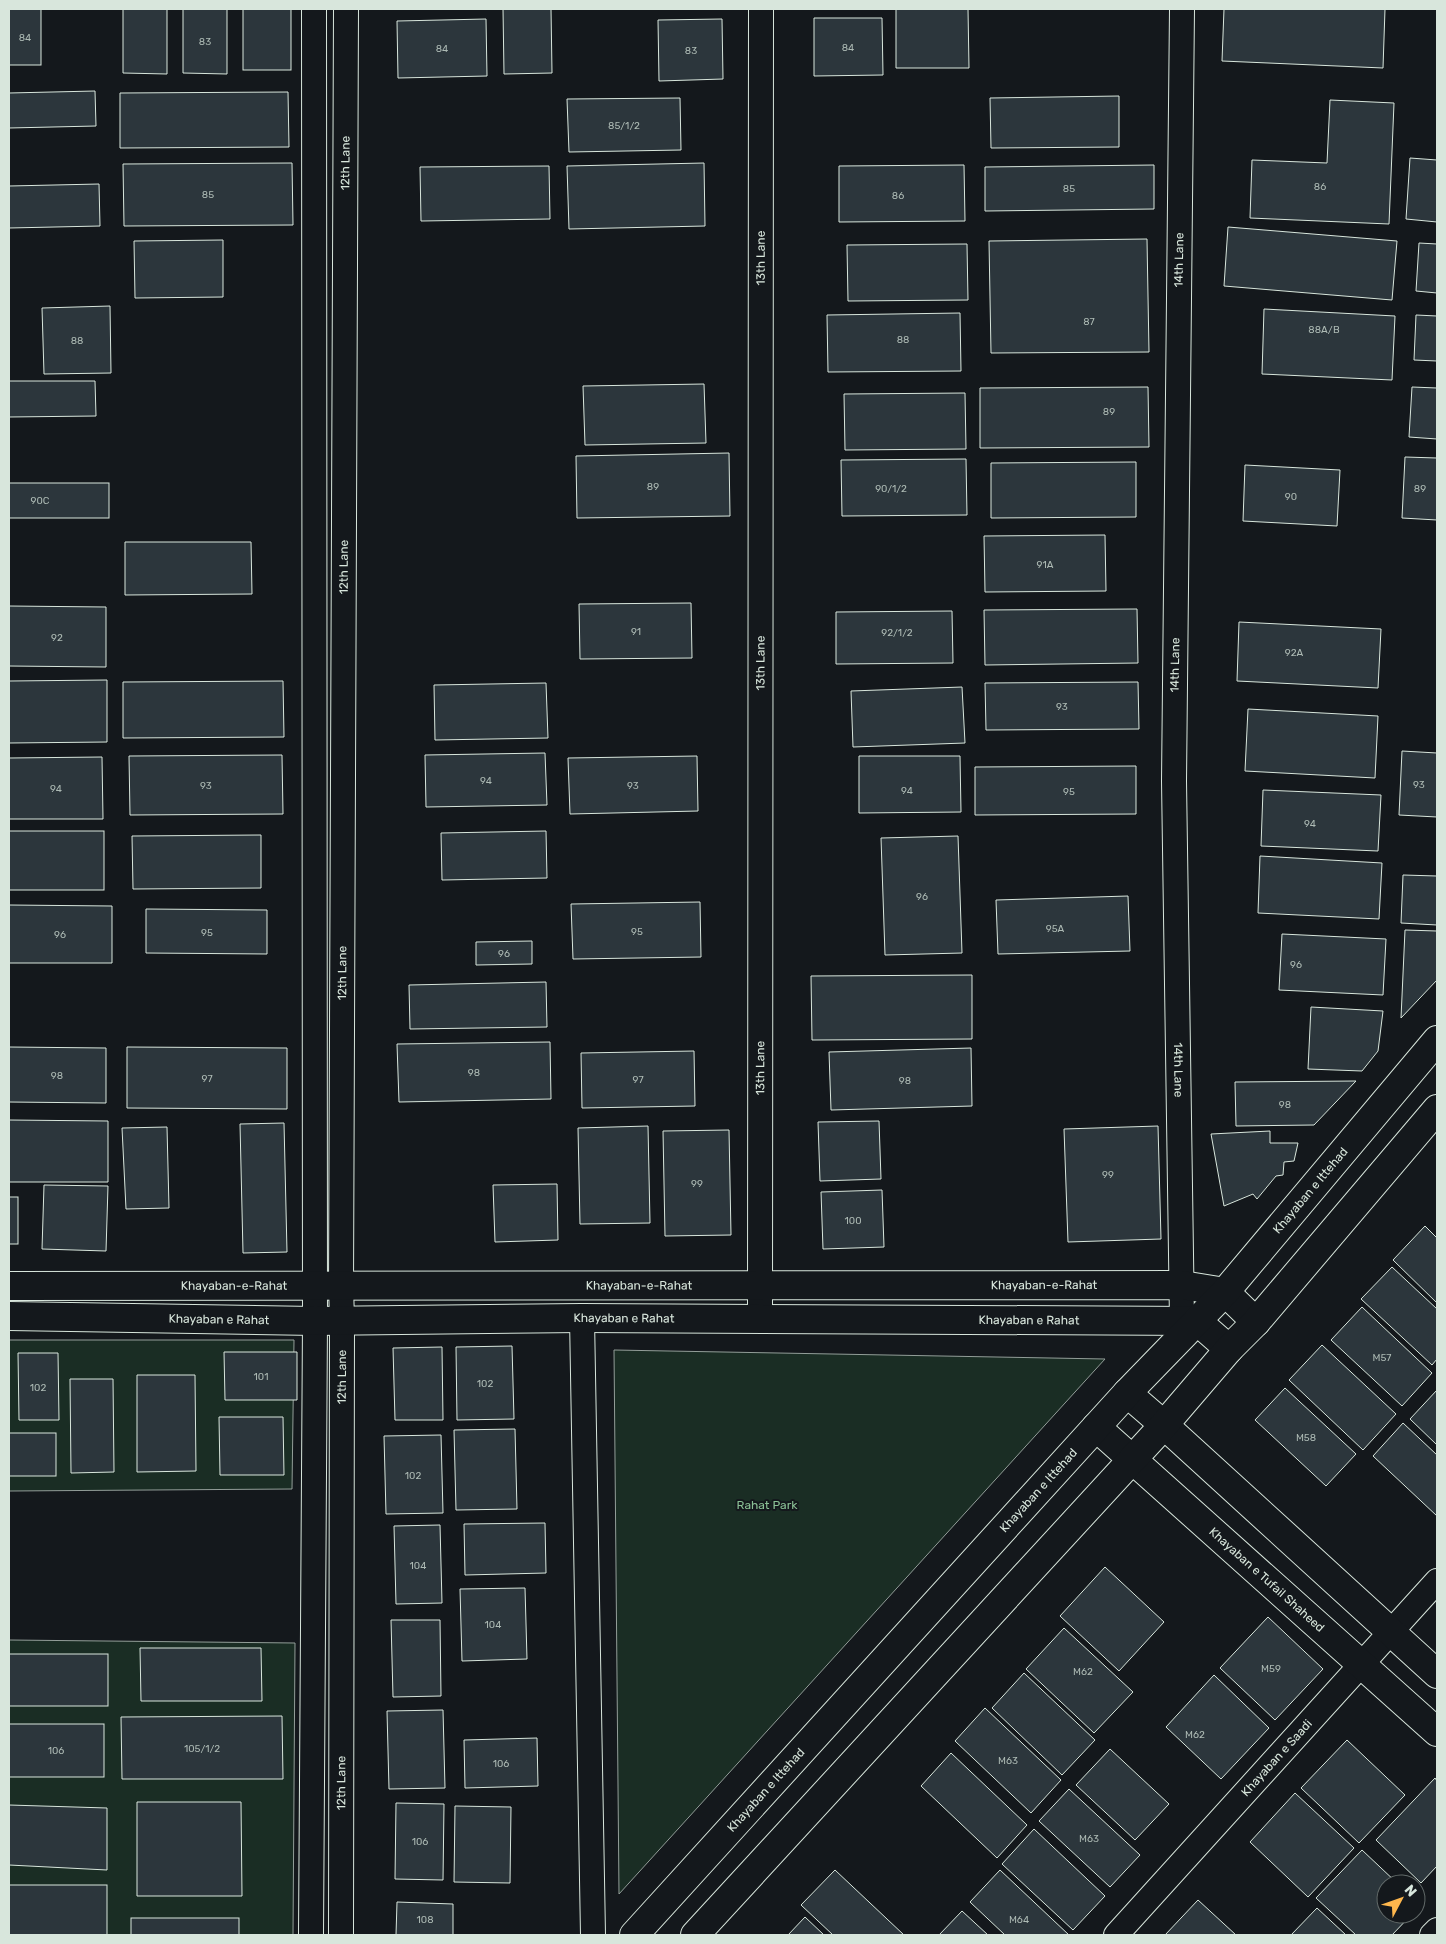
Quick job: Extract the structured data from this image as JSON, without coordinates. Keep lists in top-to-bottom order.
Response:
{
  "streets": {
    "street": [
      "12th Lane",
      "13th Lane",
      "14th Lane",
      "Khayaban e Ittehad",
      "Khayaban-e-Rahat",
      "Khayaban e Rahat",
      "Khayaban e Tufail Shaheed",
      "Khayaban e Saadi"
    ]
  },
  "crossings": [
    ["12th Lane", "Khayaban-e-Rahat"],
    ["12th Lane", "Khayaban e Rahat"],
    ["13th Lane", "Khayaban-e-Rahat"],
    ["13th Lane", "Khayaban e Rahat"],
    ["14th Lane", "Khayaban e Ittehad"],
    ["14th Lane", "Khayaban-e-Rahat"],
    ["14th Lane", "Khayaban e Rahat"],
    ["Khayaban e Ittehad", "Khayaban-e-Rahat"],
    ["Khayaban e Ittehad", "Khayaban e Rahat"],
    ["Khayaban e Ittehad", "Khayaban e Tufail Shaheed"],
    ["Khayaban e Tufail Shaheed", "Khayaban e Saadi"]
  ],
  "parks": ["Rahat Park"],
  "house_numbers": [
    "84",
    "83",
    "84",
    "84",
    "83",
    "85/1/2",
    "86",
    "85",
    "85",
    "86",
    "87",
    "88A/B",
    "88",
    "88",
    "89",
    "89",
    "90/1/2",
    "89",
    "90",
    "90C",
    "91A",
    "91",
    "92/1/2",
    "92",
    "92A",
    "93",
    "94",
    "93",
    "93",
    "93",
    "94",
    "94",
    "95",
    "94",
    "96",
    "95A",
    "95",
    "95",
    "96",
    "96",
    "96",
    "98",
    "98",
    "97",
    "97",
    "98",
    "98",
    "99",
    "99",
    "100",
    "M57",
    "101",
    "102",
    "102",
    "M58",
    "102",
    "104",
    "104",
    "M59",
    "M62",
    "M62",
    "105/1/2",
    "106",
    "M63",
    "106",
    "M63",
    "106",
    "108",
    "M64"
  ],
  "north": "top right"
}
